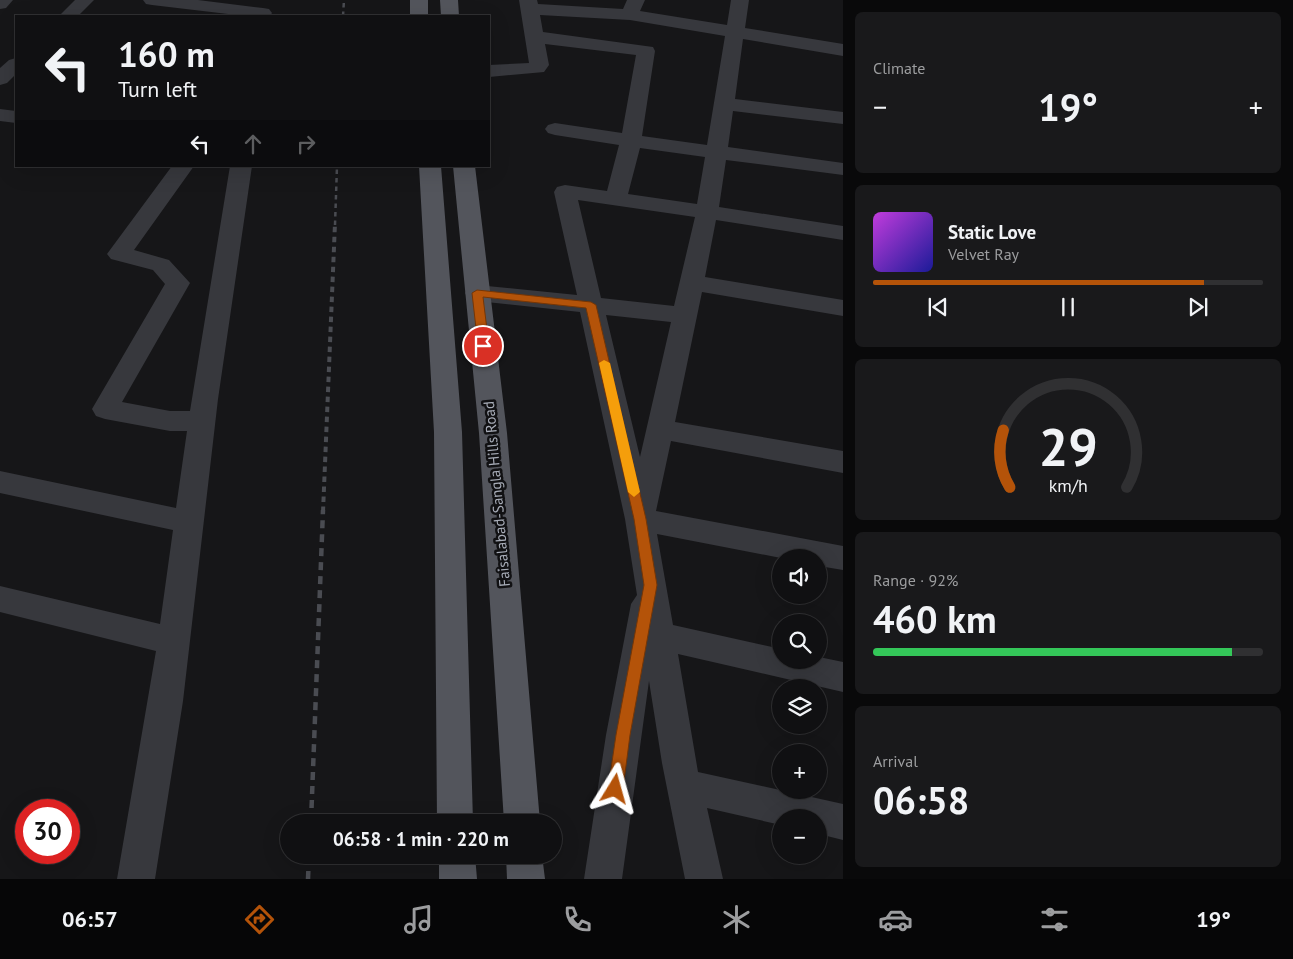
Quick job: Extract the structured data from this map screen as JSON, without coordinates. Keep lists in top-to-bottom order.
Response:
{
  "streets": {
    "main road": ["Faisalabad-Sangla Hills Road"]
  },
  "page": {
    "tile": [
      "Climate",
      ["Range · 92%", "460 km"],
      ["Arrival", "06:58"]
    ],
    "turn": ["160 m", "Turn left"],
    "heat": ["−", "19°", "+"],
    "song": ["Static Love", "Velvet Ray"],
    "map_buttons": ["+", "−"],
    "limit": "30",
    "trip": "06:58 · 1 min · 220 m",
    "tabs": ["06:57", "19°"],
    "gauge": ["29", "km/h"]
  }
}
